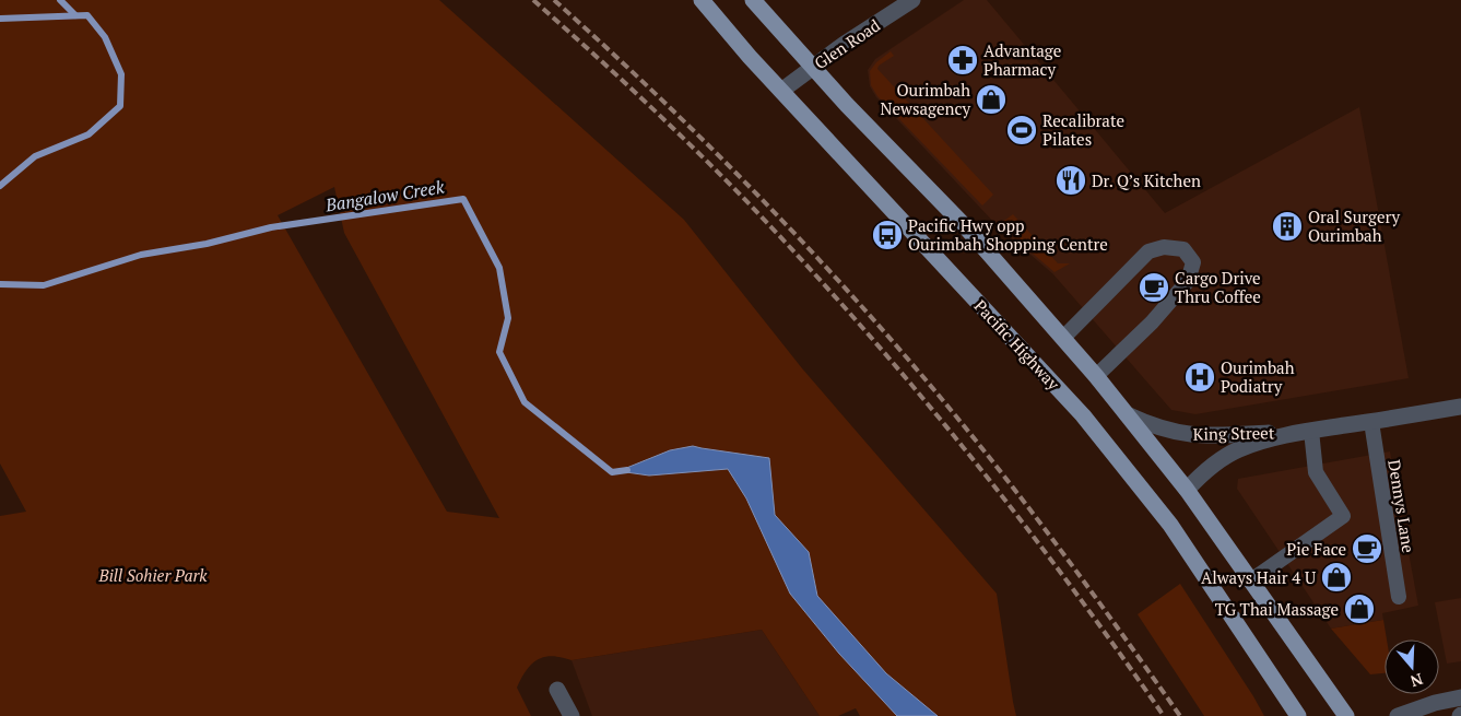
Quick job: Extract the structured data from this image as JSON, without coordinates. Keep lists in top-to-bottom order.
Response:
{
  "streets": {
    "main road": ["Pacific Highway"],
    "street": ["Glen Road", "King Street"],
    "lane": ["Dennys Lane"]
  },
  "crossings": [
    ["Glen Road", "Pacific Highway"],
    ["King Street", "Dennys Lane"]
  ],
  "water": ["Bangalow Creek"],
  "parks": ["Bill Sohier Park"],
  "places": {
    "pharmacy": ["Advantage Pharmacy"],
    "shop": ["Ourimbah Newsagency", "Always Hair 4 U", "TG Thai Massage"],
    "sports": ["Recalibrate Pilates"],
    "restaurant": ["Dr. Q’s Kitchen"],
    "building": ["Oral Surgery Ourimbah"],
    "bus stop": ["Pacific Hwy opp Ourimbah Shopping Centre"],
    "cafe": ["Cargo Drive Thru Coffee", "Pie Face"],
    "hospital": ["Ourimbah Podiatry"]
  },
  "north": "bottom"
}
